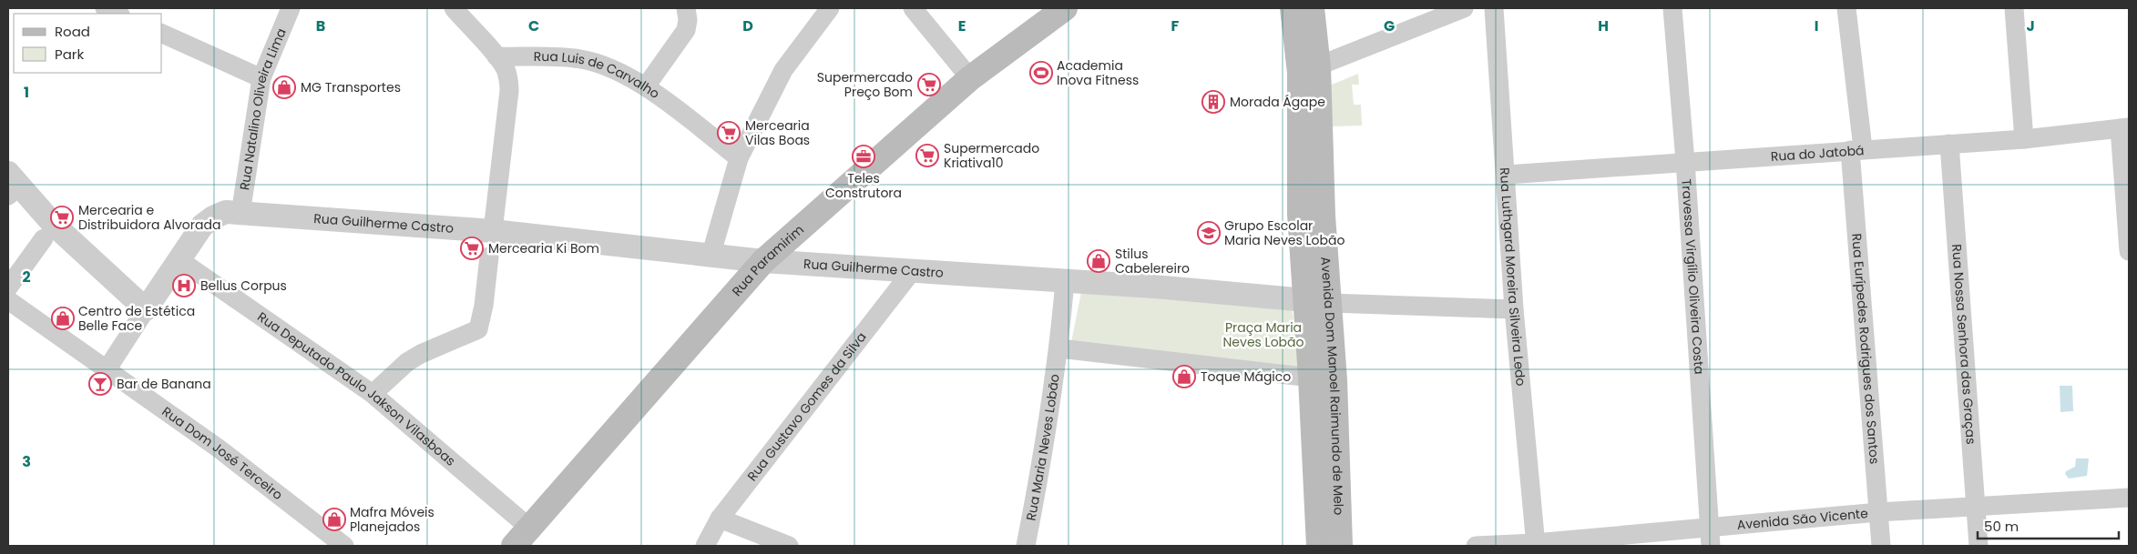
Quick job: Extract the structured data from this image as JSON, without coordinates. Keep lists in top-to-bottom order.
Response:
{
  "streets": {
    "main road": ["Rua Paramirim", "Avenida Dom Manoel Raimundo de Melo"],
    "street": [
      "Rua Luis de Carvalho",
      "Rua Natalino Oliveira Lima",
      "Rua do Jatobá",
      "Rua Guilherme Castro",
      "Travessa Virgílio Oliveira Costa",
      "Rua Luthgard Moreira Silveira Ledo",
      "Rua Nossa Senhora das Graças",
      "Rua Eurípedes Rodrigues dos Santos",
      "Rua Deputado Paulo Jakson Vilasboas",
      "Rua Gustavo Gomes da Silva",
      "Rua Maria Neves Lobão",
      "Rua Dom José Terceiro",
      "Avenida São Vicente"
    ]
  },
  "crossings": [
    ["Rua Natalino Oliveira Lima", "Rua Guilherme Castro"],
    ["Rua do Jatobá", "Travessa Virgílio Oliveira Costa"],
    ["Rua do Jatobá", "Rua Luthgard Moreira Silveira Ledo"],
    ["Rua do Jatobá", "Rua Nossa Senhora das Graças"],
    ["Rua do Jatobá", "Rua Eurípedes Rodrigues dos Santos"],
    ["Rua Guilherme Castro", "Rua Paramirim"],
    ["Rua Guilherme Castro", "Rua Deputado Paulo Jakson Vilasboas"],
    ["Rua Guilherme Castro", "Rua Gustavo Gomes da Silva"],
    ["Rua Guilherme Castro", "Rua Dom José Terceiro"],
    ["Rua Paramirim", "Rua Deputado Paulo Jakson Vilasboas"],
    ["Travessa Virgílio Oliveira Costa", "Avenida São Vicente"],
    ["Rua Luthgard Moreira Silveira Ledo", "Avenida São Vicente"],
    ["Rua Nossa Senhora das Graças", "Avenida São Vicente"],
    ["Rua Eurípedes Rodrigues dos Santos", "Avenida São Vicente"]
  ],
  "parks": ["Praça Maria Neves Lobão"],
  "places": {
    "sports": ["Academia Inova Fitness"],
    "supermarket": [
      "Supermercado Preço Bom",
      "Mercearia Vilas Boas",
      "Supermercado Kriativa10",
      "Mercearia e Distribuidora Alvorada",
      "Mercearia Ki Bom"
    ],
    "shop": [
      "MG Transportes",
      "Stilus Cabelereiro",
      "Centro de Estética Belle Face",
      "Toque Mágico",
      "Mafra Móveis Planejados"
    ],
    "building": ["Morada Ágape"],
    "office": ["Teles Construtora"],
    "school or university": ["Grupo Escolar Maria Neves Lobão"],
    "hospital": ["Bellus Corpus"],
    "bar": ["Bar de Banana"]
  },
  "legend": ["Road", "Park"],
  "scale_bar": "50 m",
  "grid": {
    "columns": [
      "B",
      "C",
      "D",
      "E",
      "F",
      "G",
      "H",
      "I",
      "J"
    ],
    "rows": ["1", "2", "3"]
  }
}
